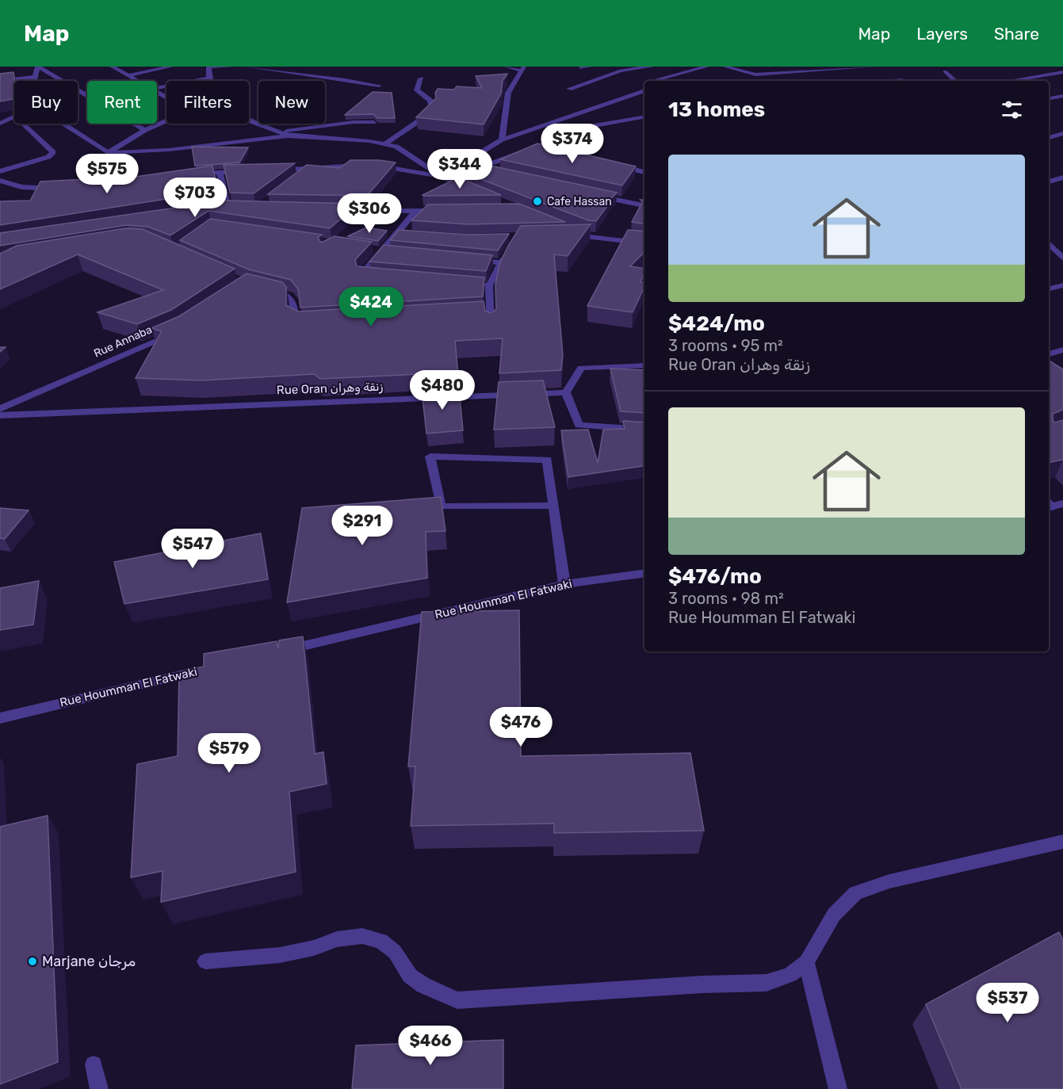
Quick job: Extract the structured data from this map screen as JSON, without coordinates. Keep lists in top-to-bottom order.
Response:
{
  "streets": {
    "street": ["Rue Annaba", "Rue Oran زنقة وهران", "Rue Houmman El Fatwaki"]
  },
  "places": ["Cafe Hassan", "Marjane مرجان"],
  "page": {
    "header": "Map",
    "nav": ["Map", "Layers", "Share"],
    "chip": [
      "Buy",
      "Rent",
      "Filters",
      "New"
    ],
    "heading": "13 homes",
    "price": [
      "$374",
      "$344",
      "$575",
      "$703",
      "$306",
      "$424",
      "$480",
      "$291",
      "$547",
      "$476",
      "$579",
      "$537",
      "$466"
    ],
    "list": [
      {
        "name": "$424/mo",
        "note": "3 rooms · 95 m² · Rue Oran زنقة وهران"
      },
      {
        "name": "$476/mo",
        "note": "3 rooms · 98 m² · Rue Houmman El Fatwaki"
      }
    ]
  }
}
